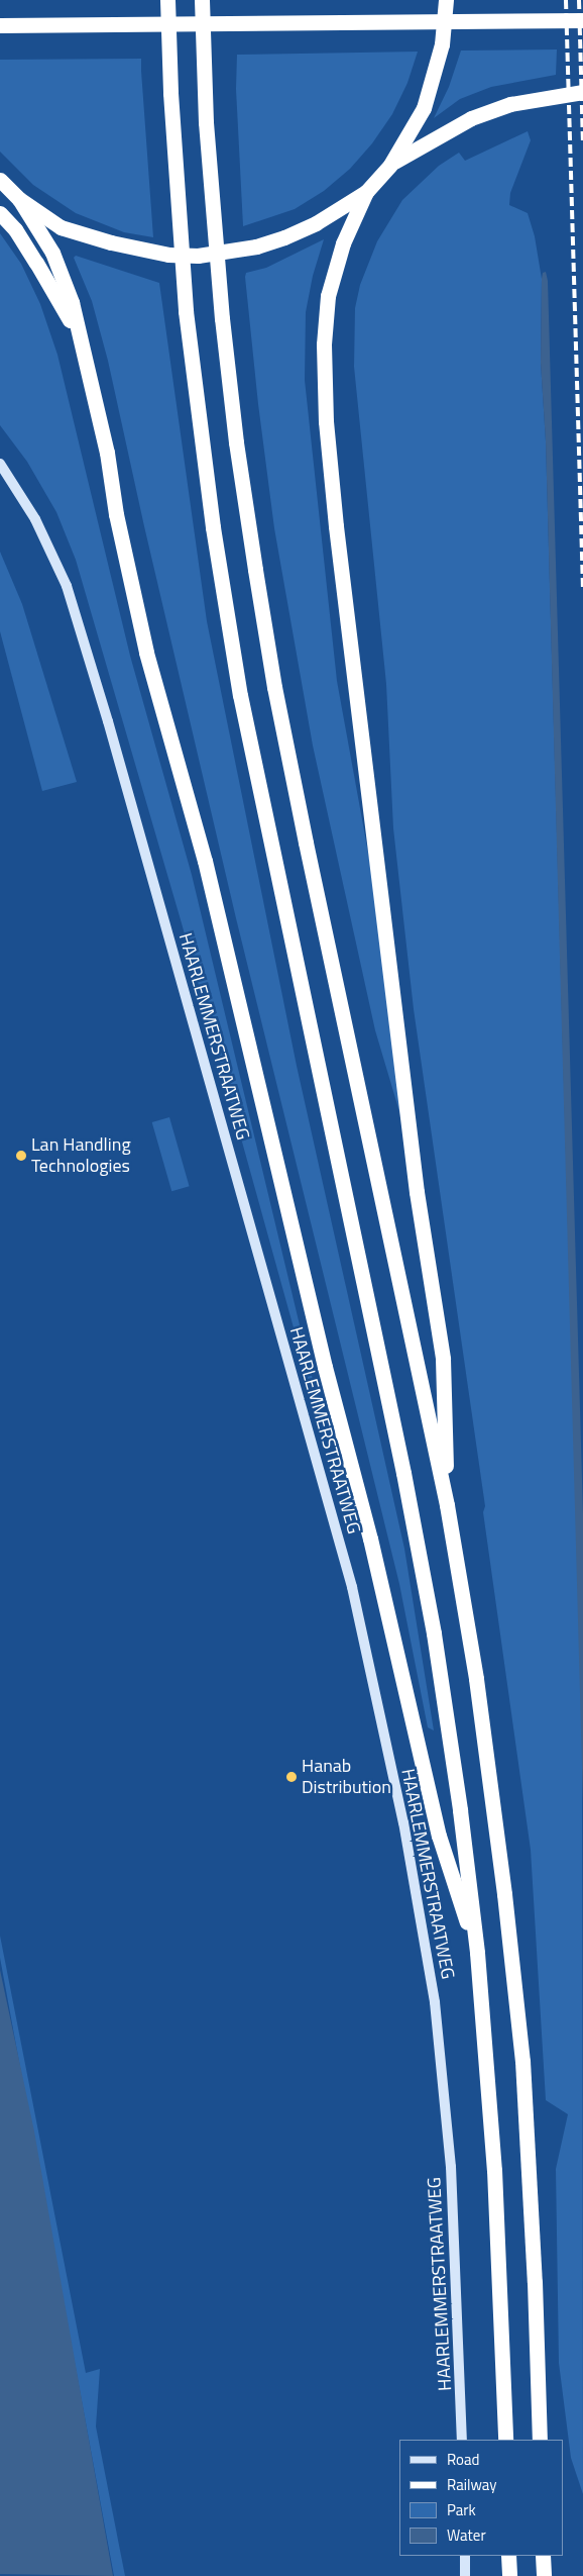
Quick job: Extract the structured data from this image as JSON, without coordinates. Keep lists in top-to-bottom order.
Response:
{
  "streets": {
    "main road": ["HAARLEMMERSTRAATWEG"]
  },
  "places": ["Lan Handling Technologies", "Hanab Distribution"],
  "legend": [
    "Road",
    "Railway",
    "Park",
    "Water"
  ]
}
